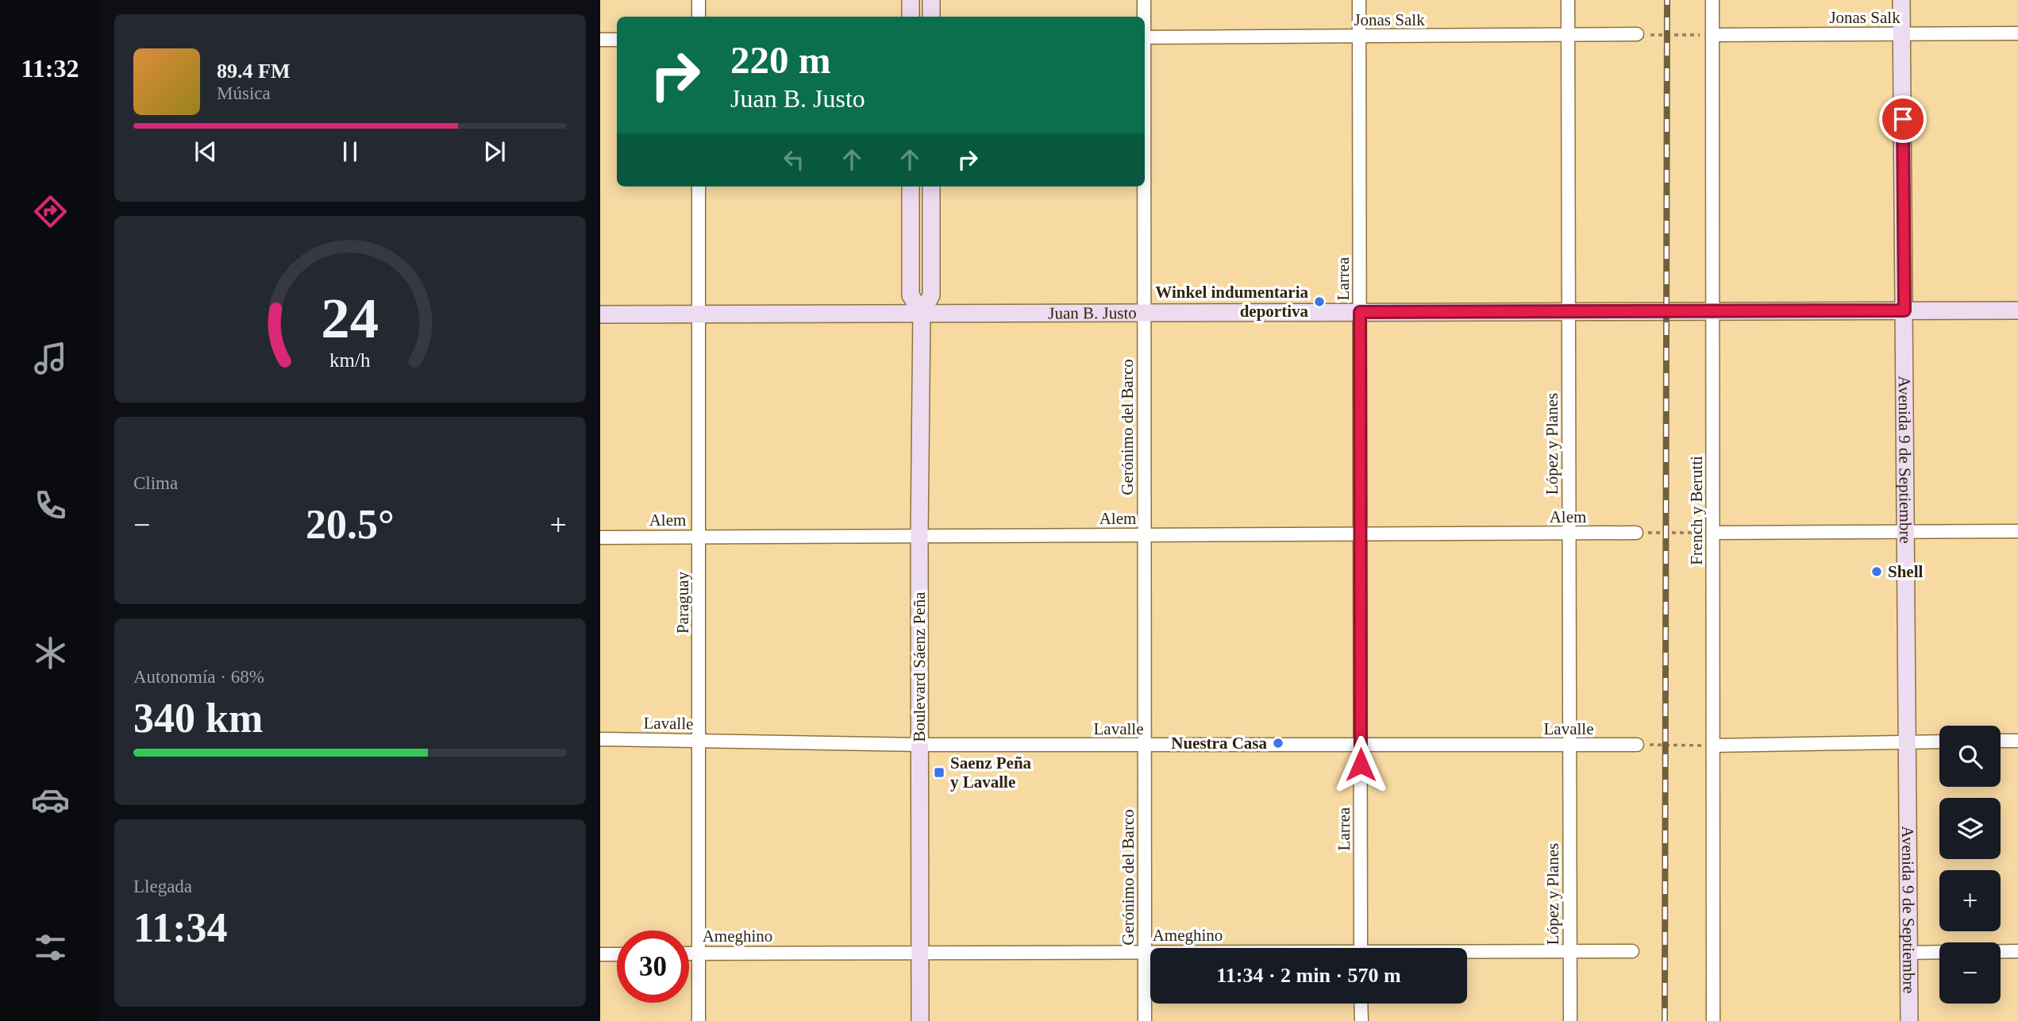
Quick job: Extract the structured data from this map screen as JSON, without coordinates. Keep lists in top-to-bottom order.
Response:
{
  "streets": {
    "street": [
      "Jonas Salk",
      "Larrea",
      "Juan B. Justo",
      "Gerónimo del Barco",
      "López y Planes",
      "Avenida 9 de Septiembre",
      "French y Berutti",
      "Alem",
      "Paraguay",
      "Boulevard Sáenz Peña",
      "Lavalle",
      "Ameghino"
    ]
  },
  "crossings": [
    ["Jonas Salk", "Larrea"],
    ["Jonas Salk", "López y Planes"],
    ["Jonas Salk", "Avenida 9 de Septiembre"],
    ["Jonas Salk", "French y Berutti"],
    ["Larrea", "Juan B. Justo"],
    ["Larrea", "Alem"],
    ["Larrea", "Lavalle"],
    ["Juan B. Justo", "Gerónimo del Barco"],
    ["Juan B. Justo", "López y Planes"],
    ["Juan B. Justo", "Avenida 9 de Septiembre"],
    ["Juan B. Justo", "French y Berutti"],
    ["Juan B. Justo", "Paraguay"],
    ["Juan B. Justo", "Boulevard Sáenz Peña"],
    ["Gerónimo del Barco", "Alem"],
    ["Gerónimo del Barco", "Lavalle"],
    ["Gerónimo del Barco", "Ameghino"],
    ["López y Planes", "Alem"],
    ["López y Planes", "Lavalle"],
    ["López y Planes", "Ameghino"],
    ["Alem", "Paraguay"],
    ["Alem", "Boulevard Sáenz Peña"],
    ["Paraguay", "Lavalle"],
    ["Paraguay", "Ameghino"],
    ["Boulevard Sáenz Peña", "Lavalle"],
    ["Boulevard Sáenz Peña", "Ameghino"]
  ],
  "places": {
    "other": ["Winkel indumentaria deportiva", "Shell", "Nuestra Casa"],
    "transit": ["Saenz Peña y Lavalle"]
  },
  "page": {
    "tabs": "11:32",
    "turn": ["220 m", "Juan B. Justo"],
    "song": ["89.4 FM", "Música"],
    "tile": [
      "Clima",
      ["Autonomía · 68%", "340 km"],
      ["Llegada", "11:34"]
    ],
    "heat": ["−", "20.5°", "+"],
    "map_buttons": ["+", "−"],
    "limit": "30",
    "trip": "11:34 · 2 min · 570 m",
    "gauge": ["24", "km/h"]
  }
}
